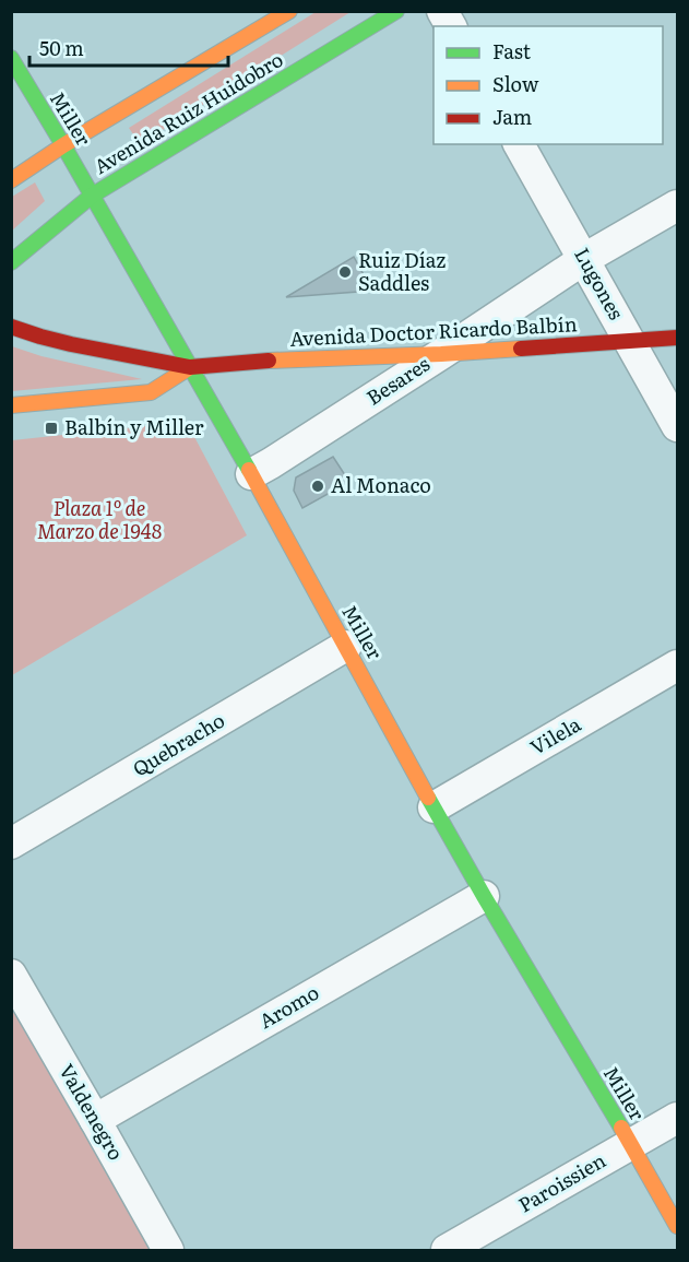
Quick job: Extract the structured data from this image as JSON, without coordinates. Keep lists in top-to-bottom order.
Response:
{
  "streets": {
    "main road": ["Avenida Ruiz Huidobro", "Miller", "Avenida Doctor Ricardo Balbín"],
    "street": [
      "Lugones",
      "Besares",
      "Vilela",
      "Quebracho",
      "Aromo",
      "Valdenegro",
      "Paroissien"
    ]
  },
  "crossings": [
    ["Avenida Ruiz Huidobro", "Miller"],
    ["Miller", "Avenida Doctor Ricardo Balbín"],
    ["Miller", "Besares"],
    ["Miller", "Vilela"],
    ["Miller", "Quebracho"],
    ["Miller", "Aromo"],
    ["Miller", "Paroissien"],
    ["Lugones", "Avenida Doctor Ricardo Balbín"],
    ["Lugones", "Besares"],
    ["Avenida Doctor Ricardo Balbín", "Besares"],
    ["Aromo", "Valdenegro"]
  ],
  "parks": ["Plaza 1º de Marzo de 1948"],
  "places": {
    "other": ["Ruiz Díaz Saddles", "Al Monaco"],
    "transit": ["Balbín y Miller"]
  },
  "legend": ["Fast", "Slow", "Jam"],
  "scale_bar": "50 m"
}
